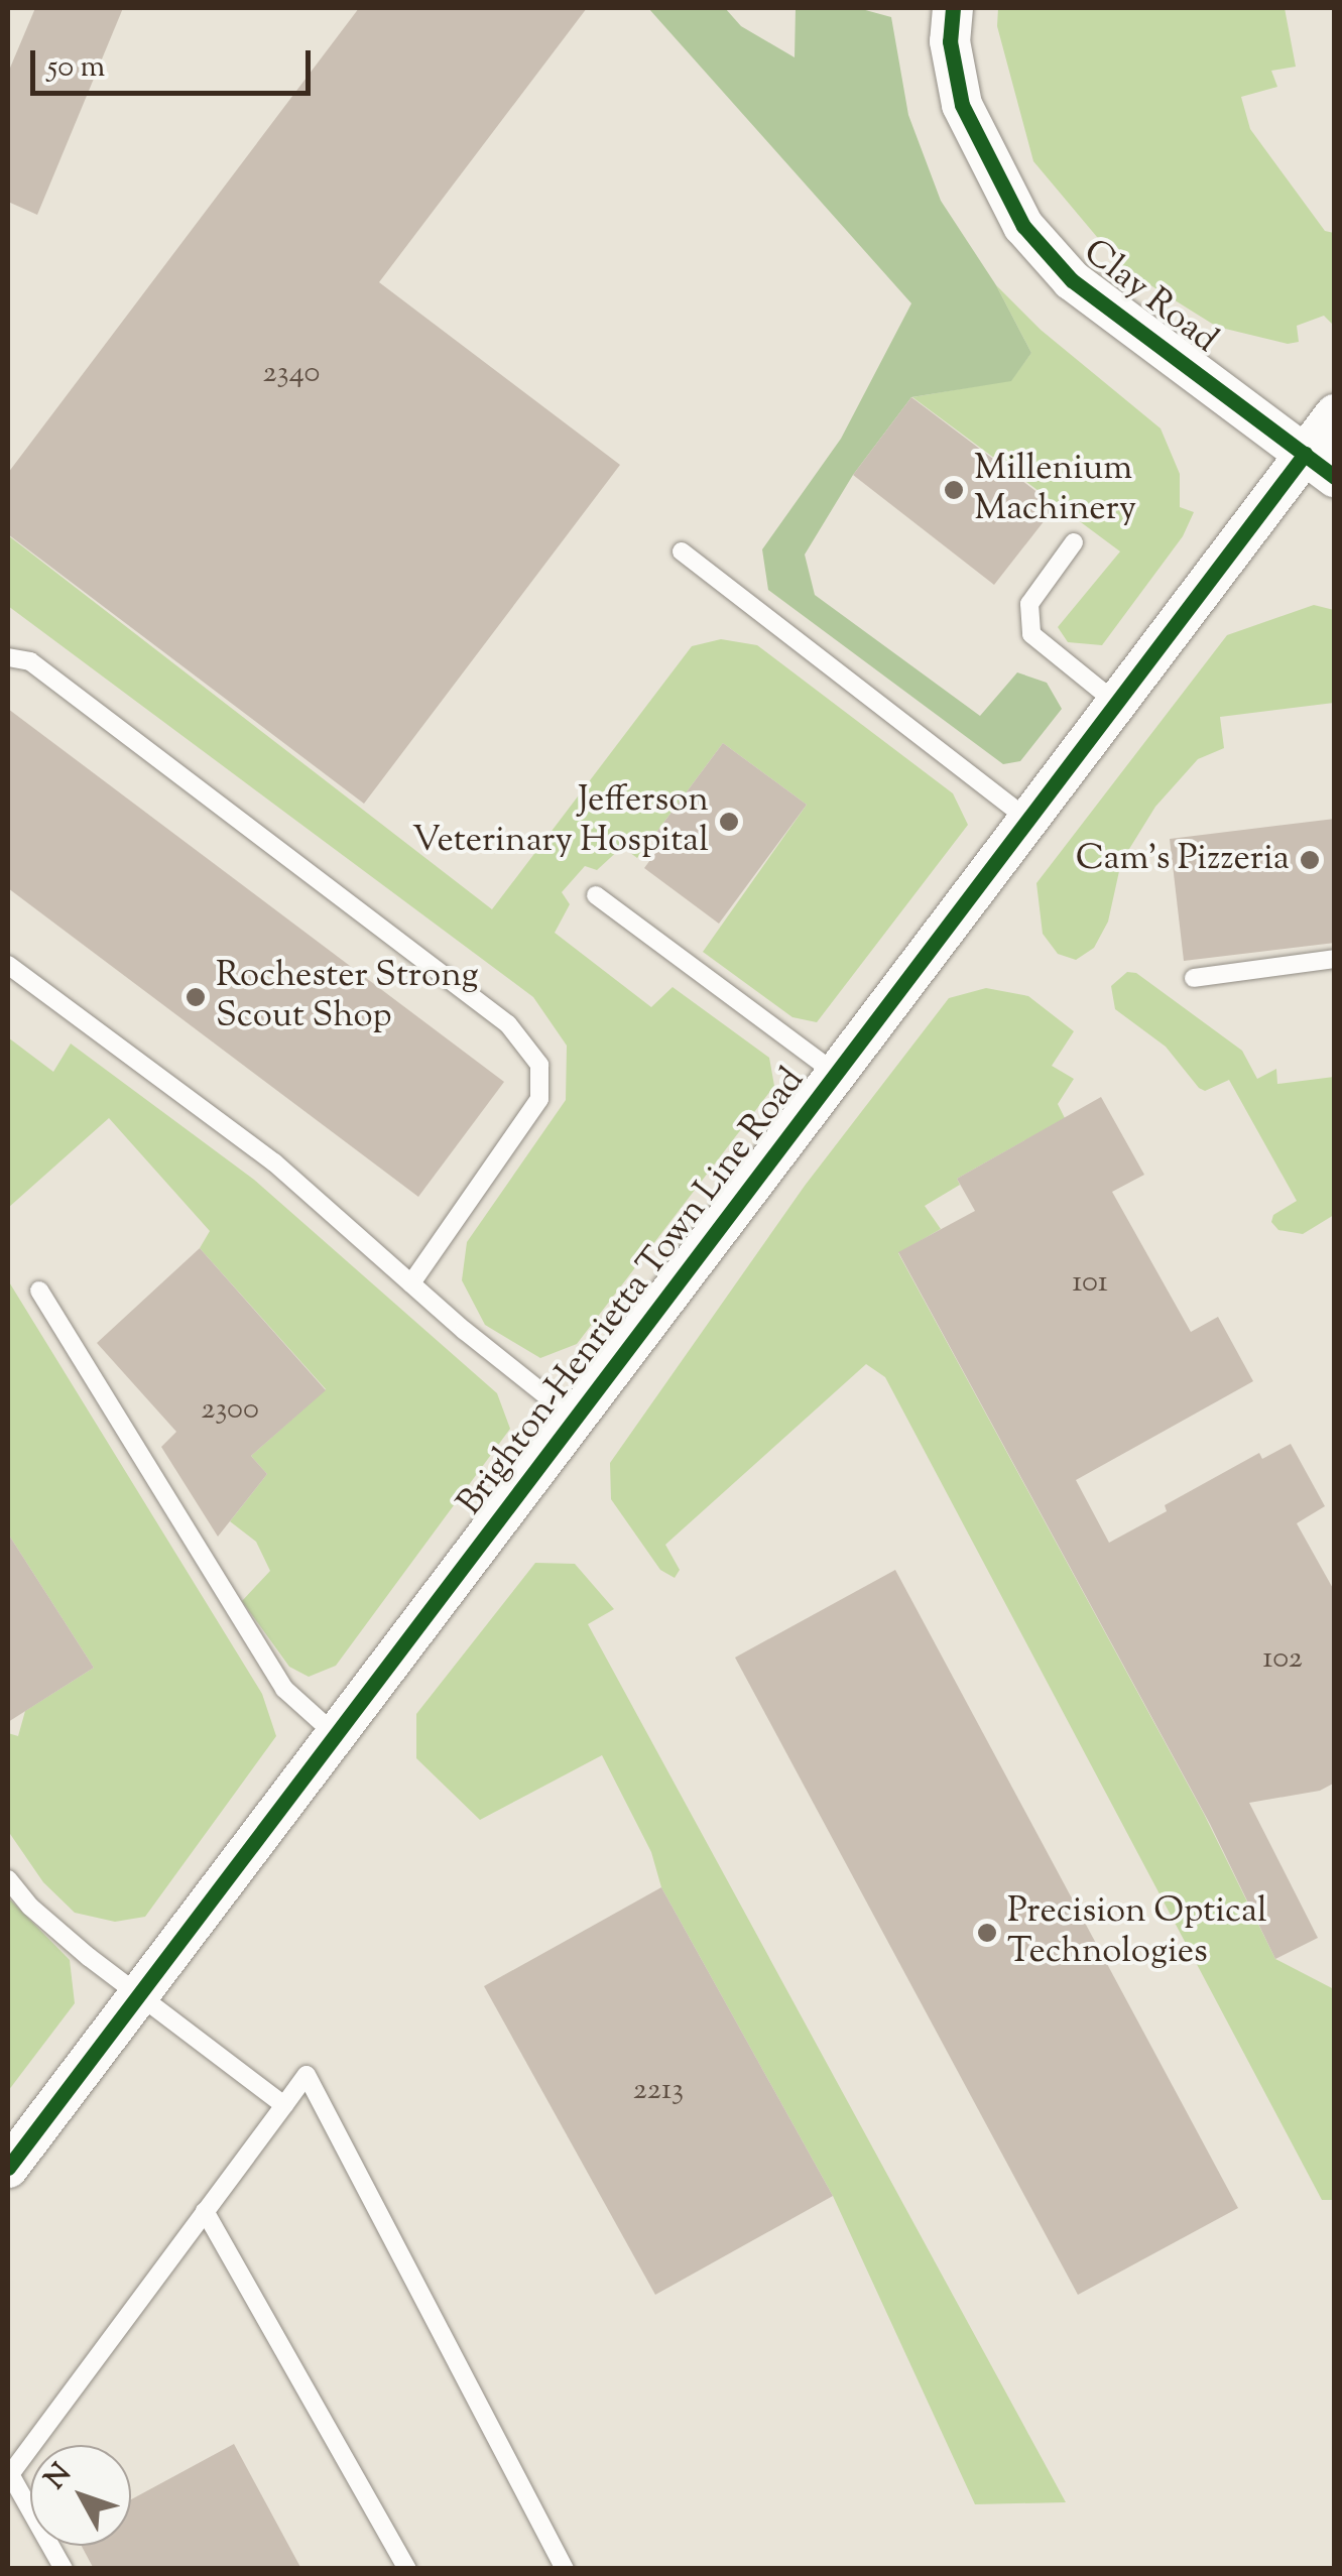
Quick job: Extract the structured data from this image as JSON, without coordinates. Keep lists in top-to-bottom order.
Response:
{
  "streets": {
    "street": ["Clay Road", "Brighton-Henrietta Town Line Road"]
  },
  "crossings": [
    ["Clay Road", "Brighton-Henrietta Town Line Road"]
  ],
  "places": [
    "Millenium Machinery",
    "Jefferson Veterinary Hospital",
    "Cam's Pizzeria",
    "Rochester Strong Scout Shop",
    "Precision Optical Technologies"
  ],
  "house_numbers": [
    "2340",
    "101",
    "2300",
    "102",
    "2213"
  ],
  "scale_bar": "50 m",
  "north": "top left"
}
